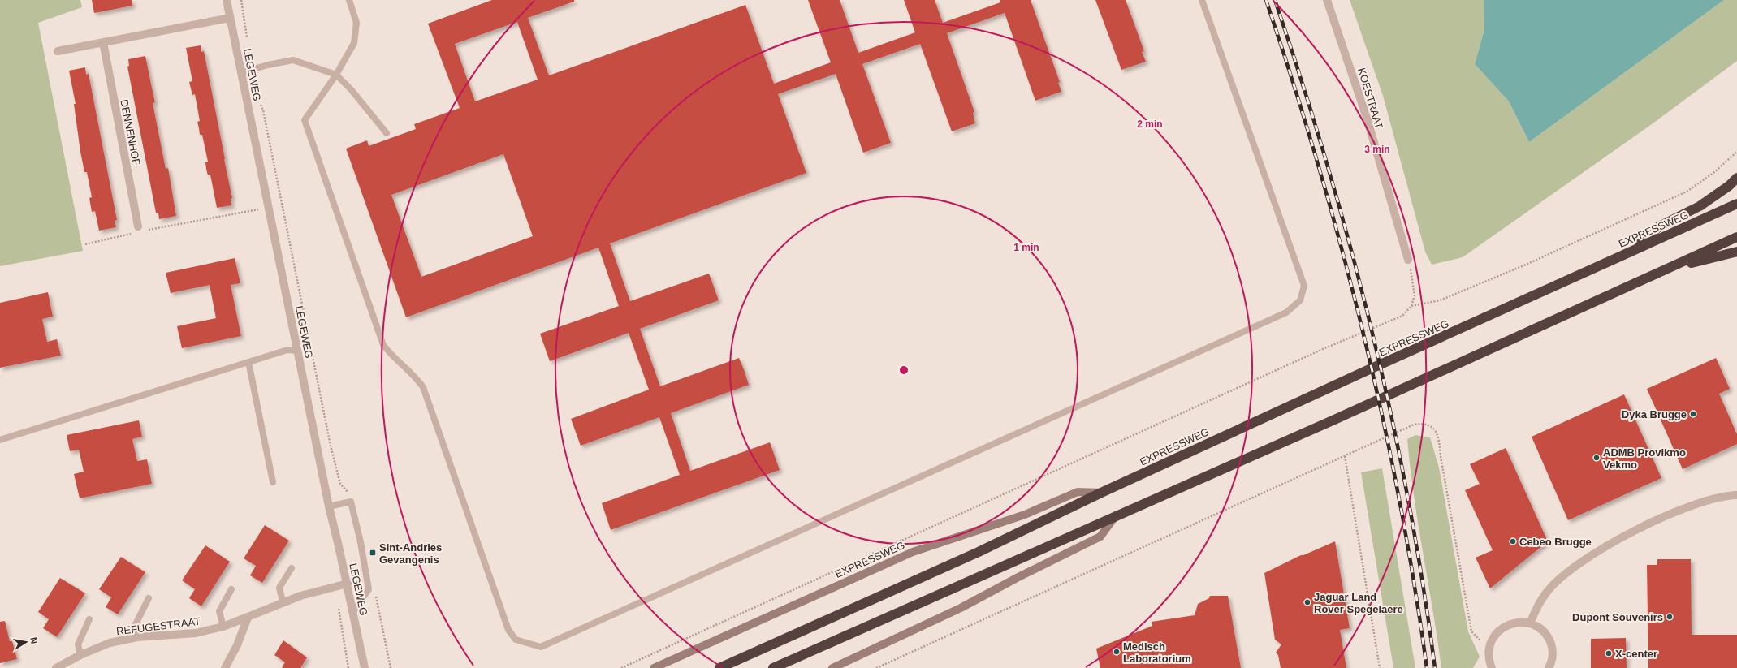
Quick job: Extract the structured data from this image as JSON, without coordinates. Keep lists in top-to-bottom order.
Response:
{
  "streets": {
    "highway": ["EXPRESSWEG"],
    "street": [
      "LEGEWEG",
      "KOESTRAAT",
      "DENNENHOF",
      "REFUGESTRAAT"
    ]
  },
  "crossings": [
    ["LEGEWEG", "REFUGESTRAAT"]
  ],
  "places": {
    "other": [
      "Dyka Brugge",
      "ADMB Provikmo Vekmo",
      "Cebeo Brugge",
      "Jaguar Land Rover Spegelaere",
      "Dupont Souvenirs",
      "Medisch Laboratorium",
      "X-center"
    ],
    "transit": ["Sint-Andries Gevangenis"]
  },
  "north": "right",
  "rings": ["2 min", "3 min", "1 min"]
}
